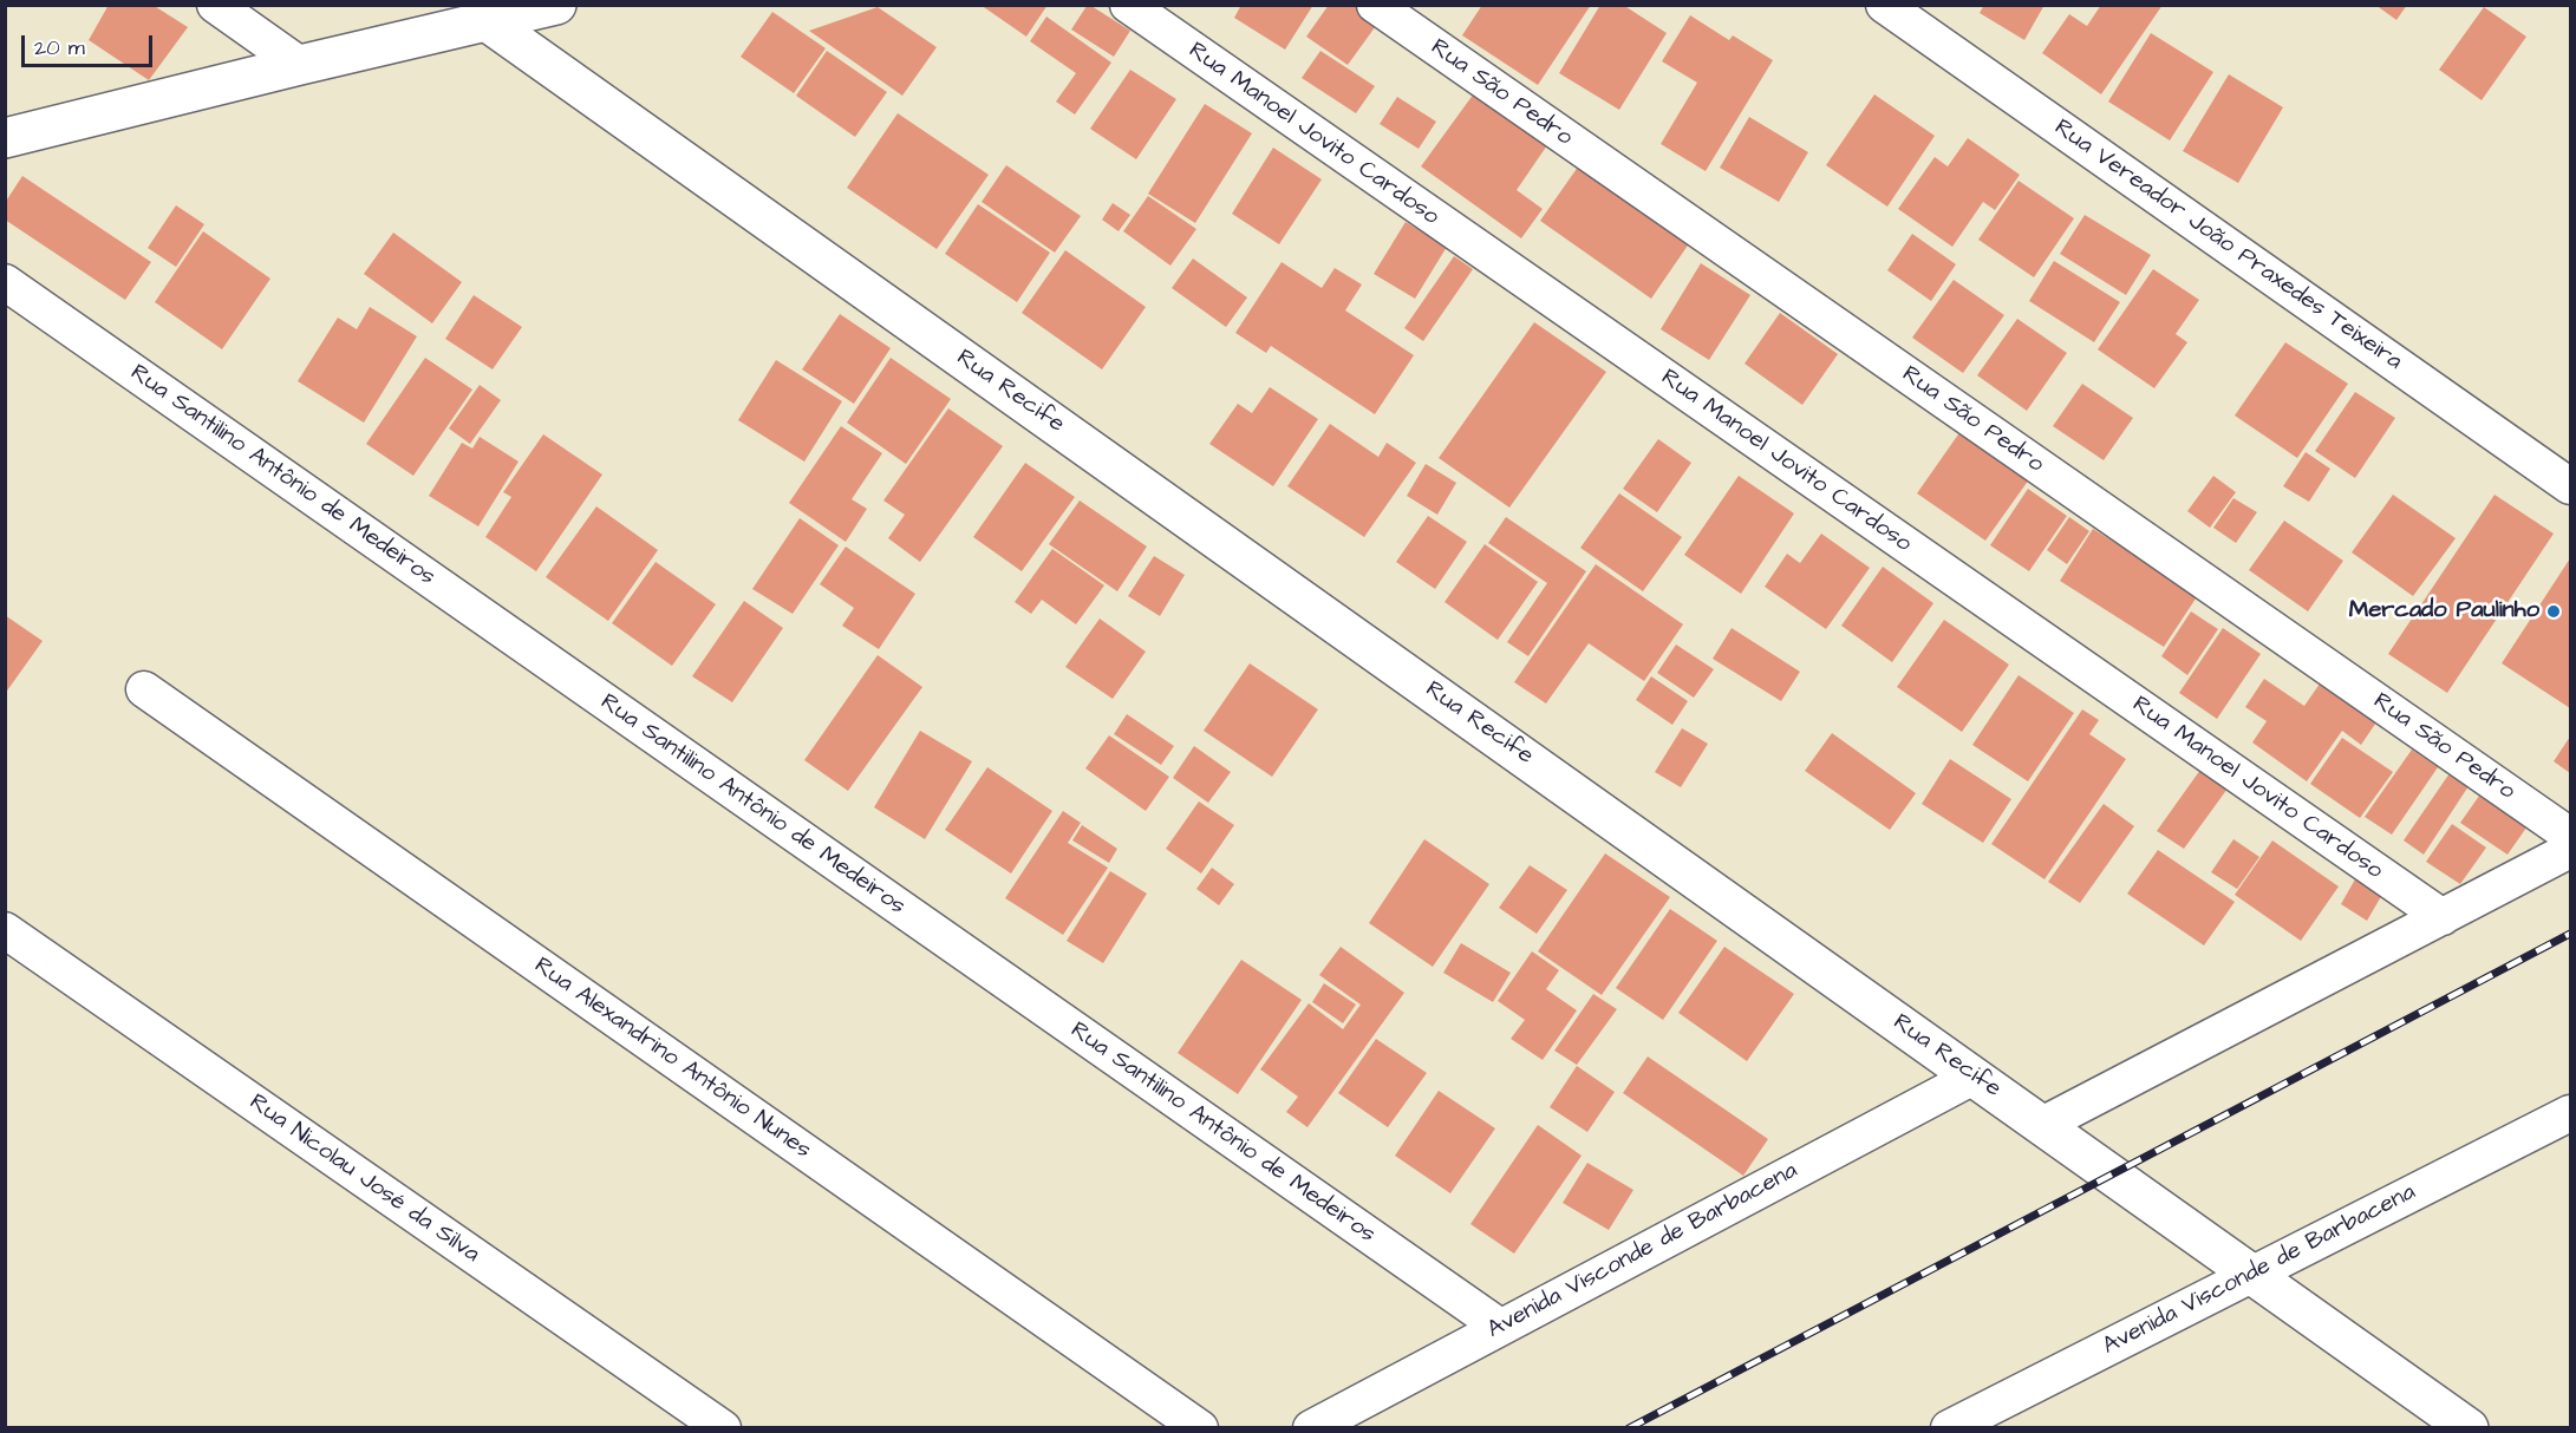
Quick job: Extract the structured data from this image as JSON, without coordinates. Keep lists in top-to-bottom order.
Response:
{
  "streets": {
    "street": [
      "Rua São Pedro",
      "Rua Manoel Jovito Cardoso",
      "Rua Vereador João Praxedes Teixeira",
      "Rua Recife",
      "Rua Santilino Antônio de Medeiros",
      "Rua Alexandrino Antônio Nunes",
      "Rua Nicolau José da Silva",
      "Avenida Visconde de Barbacena"
    ]
  },
  "crossings": [
    ["Rua Recife", "Avenida Visconde de Barbacena"],
    ["Rua Santilino Antônio de Medeiros", "Avenida Visconde de Barbacena"]
  ],
  "places": ["Mercado Paulinho"],
  "scale_bar": "20 m"
}
